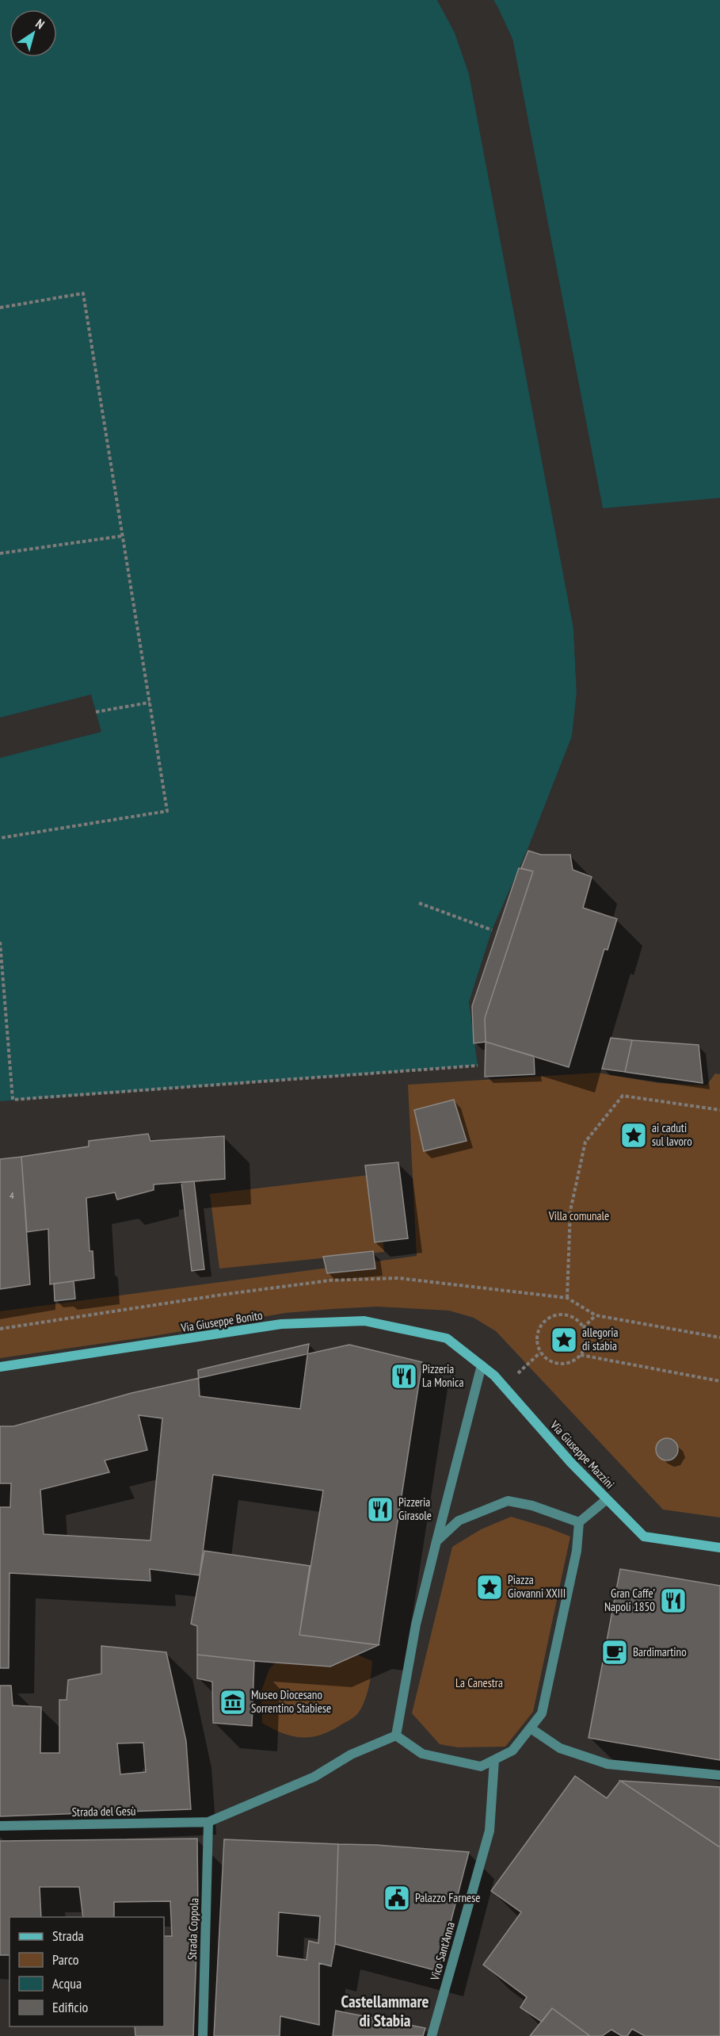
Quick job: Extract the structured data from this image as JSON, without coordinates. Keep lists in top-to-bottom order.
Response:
{
  "streets": {
    "street": [
      "Via Giuseppe Bonito",
      "Via Giuseppe Mazzini",
      "Strada del Gesù",
      "Strada Coppola",
      "Vico Sant'Anna"
    ]
  },
  "crossings": [
    ["Via Giuseppe Bonito", "Via Giuseppe Mazzini"],
    ["Strada del Gesù", "Strada Coppola"]
  ],
  "districts": ["Castellammare di Stabia"],
  "parks": ["Villa comunale", "La Canestra"],
  "places": {
    "place": ["ai caduti sul lavoro", "allegoria di stabia", "Piazza Giovanni XXIII"],
    "restaurant": ["Pizzeria La Monica", "Pizzeria Girasole", "Gran Caffe’ Napoli 1850"],
    "cafe": ["Bardimartino"],
    "museum": ["Museo Diocesano Sorrentino Stabiese"],
    "public building": ["Palazzo Farnese"]
  },
  "house_numbers": ["4"],
  "legend": [
    "Strada",
    "Parco",
    "Acqua",
    "Edificio"
  ],
  "north": "top right"
}
